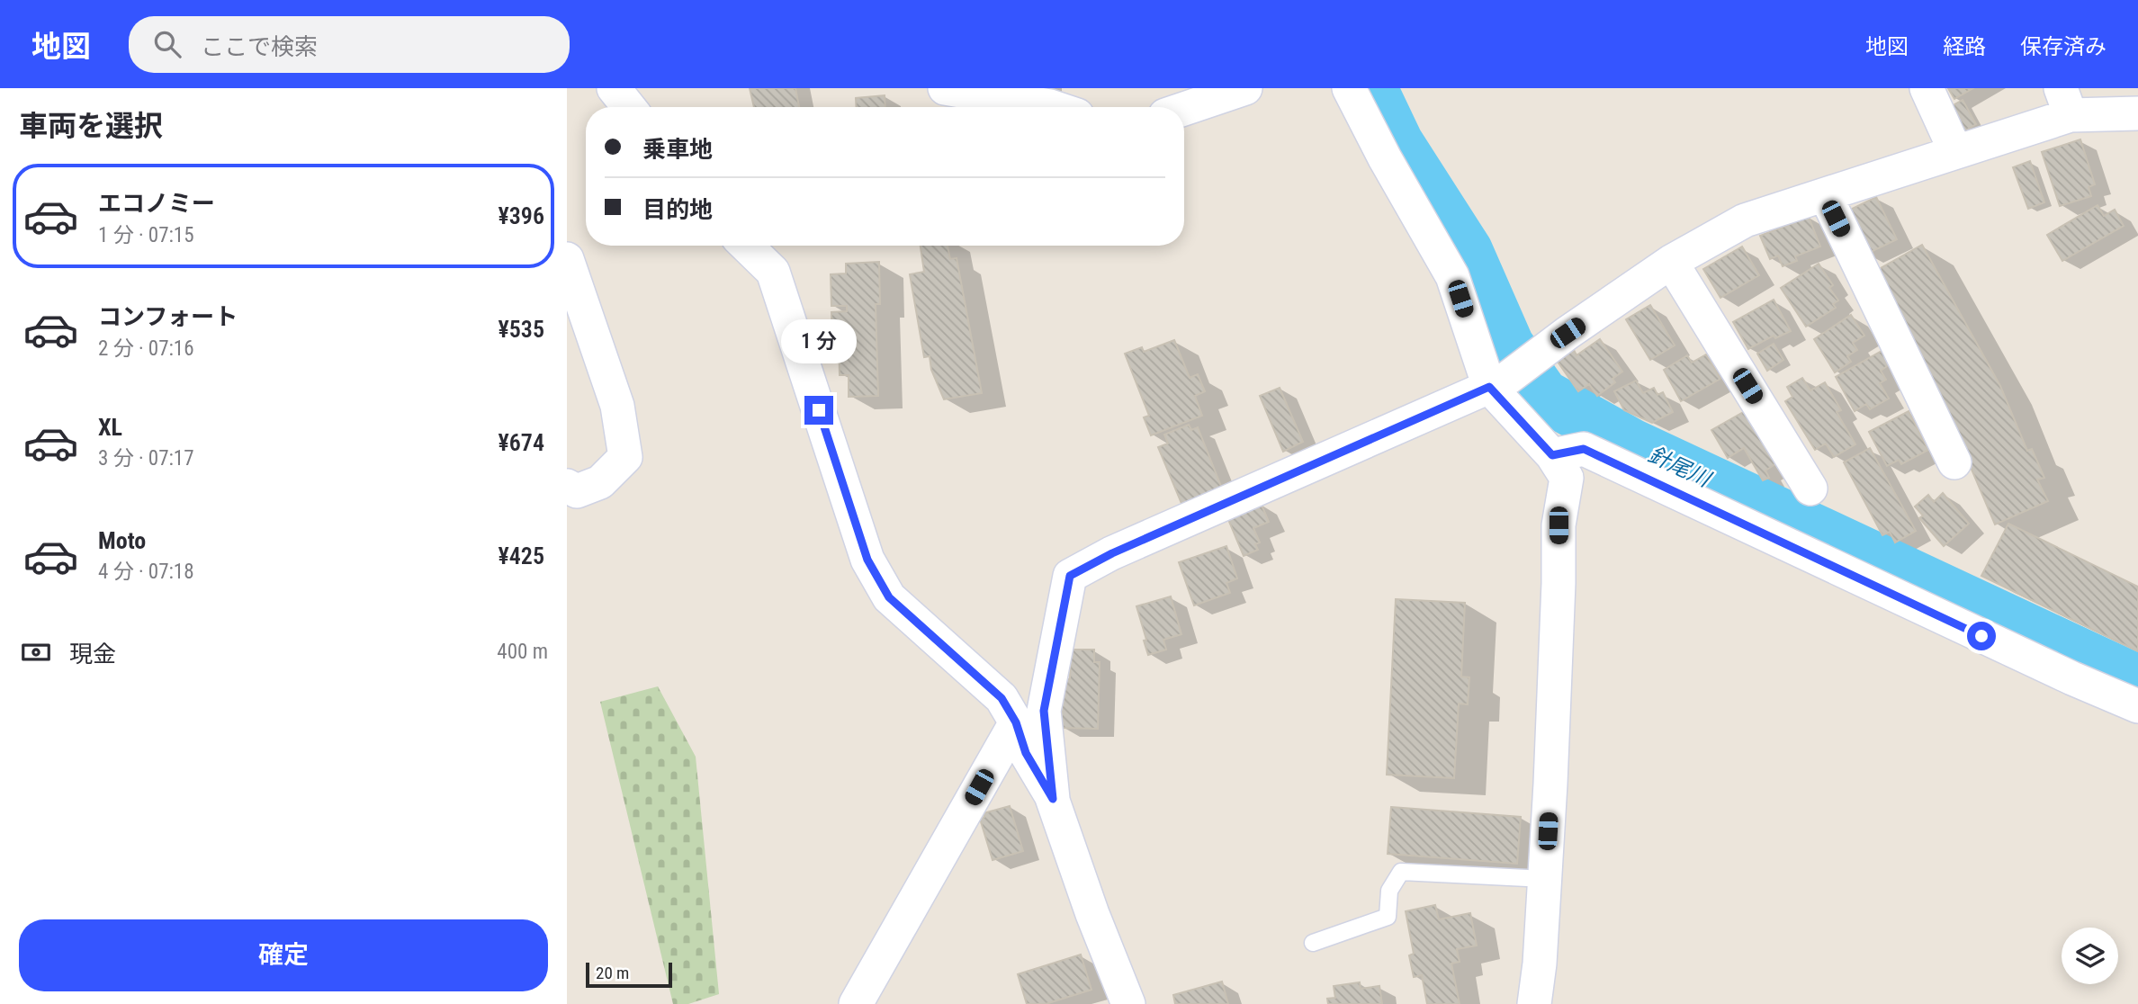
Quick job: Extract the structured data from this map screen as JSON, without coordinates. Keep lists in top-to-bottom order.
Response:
{
  "water": ["針尾川"],
  "scale_bar": "20 m",
  "page": {
    "header": "地図",
    "search": "ここで検索",
    "nav": ["地図", "経路", "保存済み"],
    "heading": "車両を選択",
    "banner": ["乗車地", "目的地"],
    "list": [
      {
        "name": "エコノミー",
        "note": "1 分 · 07:15",
        "value": "¥396"
      },
      {
        "name": "コンフォート",
        "note": "2 分 · 07:16",
        "value": "¥535"
      },
      {
        "name": "XL",
        "note": "3 分 · 07:17",
        "value": "¥674"
      },
      {
        "name": "Moto",
        "note": "4 分 · 07:18",
        "value": "¥425"
      }
    ],
    "bubble": "1 分",
    "pay": ["現金", "400 m"],
    "buttons": "確定",
    "scale": "20 m"
  }
}
